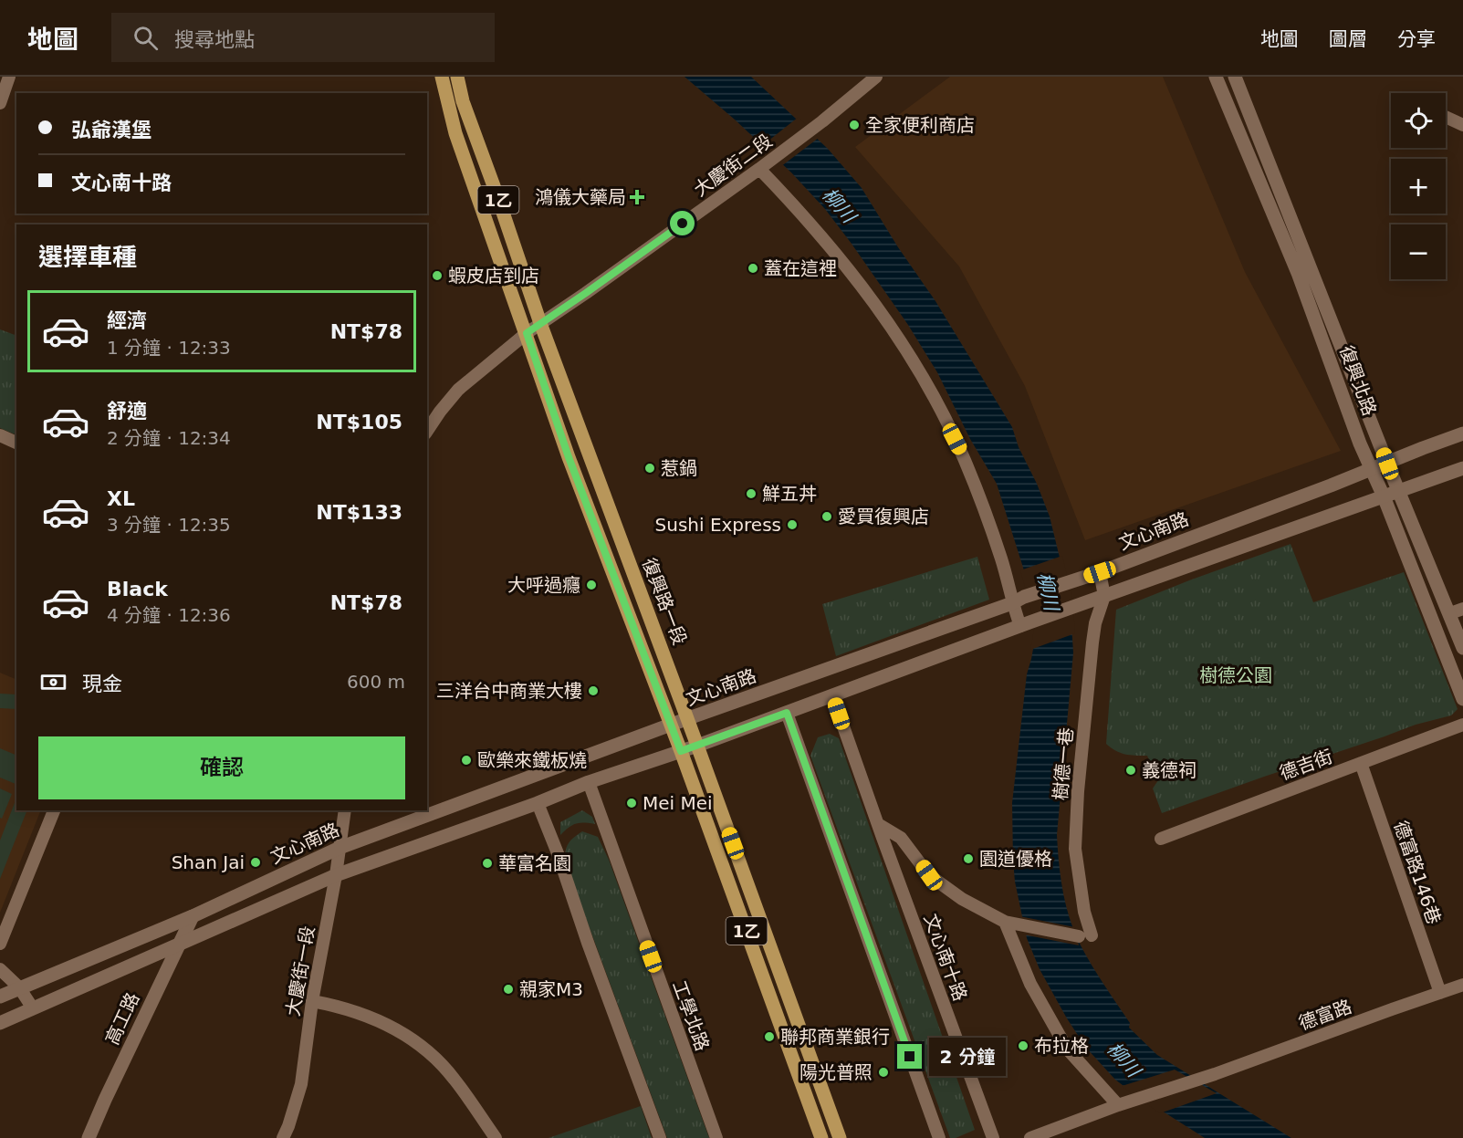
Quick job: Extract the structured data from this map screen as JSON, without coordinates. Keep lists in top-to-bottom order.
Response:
{
  "streets": {
    "main road": [
      "1乙",
      "復興北路",
      "文心南路",
      "復興路一段",
      "高工路"
    ],
    "street": [
      "大慶街二段",
      "樹德一巷",
      "德吉街",
      "德富路146巷",
      "文心南十路",
      "大慶街一段",
      "德富路",
      "工學北路"
    ]
  },
  "crossings": [
    ["大慶街二段", "1乙"],
    ["大慶街二段", "復興路一段"],
    ["1乙", "文心南路"],
    ["復興北路", "文心南路"],
    ["文心南路", "復興路一段"],
    ["文心南路", "大慶街一段"],
    ["文心南路", "高工路"],
    ["德吉街", "德富路146巷"],
    ["德富路146巷", "德富路"]
  ],
  "water": ["柳川"],
  "parks": ["樹德公園"],
  "places": {
    "other": [
      "全家便利商店",
      "蓋在這裡",
      "蝦皮店到店",
      "惹鍋",
      "鮮五丼",
      "愛買復興店",
      "Sushi Express",
      "大呼過癮",
      "三洋台中商業大樓",
      "歐樂來鐵板燒",
      "義德祠",
      "Mei Mei",
      "園道優格",
      "Shan Jai",
      "華富名園",
      "親家M3",
      "聯邦商業銀行",
      "布拉格",
      "陽光普照"
    ],
    "health": ["鴻儀大藥局"]
  },
  "page": {
    "header": "地圖",
    "search": "搜尋地點",
    "nav": ["地圖", "圖層", "分享"],
    "map_buttons": ["+", "−"],
    "banner": ["弘爺漢堡", "文心南十路"],
    "heading": "選擇車種",
    "list": [
      {
        "name": "經濟",
        "note": "1 分鐘 · 12:33",
        "value": "NT$78"
      },
      {
        "name": "舒適",
        "note": "2 分鐘 · 12:34",
        "value": "NT$105"
      },
      {
        "name": "XL",
        "note": "3 分鐘 · 12:35",
        "value": "NT$133"
      },
      {
        "name": "Black",
        "note": "4 分鐘 · 12:36",
        "value": "NT$78"
      }
    ],
    "pay": ["現金", "600 m"],
    "buttons": "確認",
    "bubble": "2 分鐘"
  }
}
